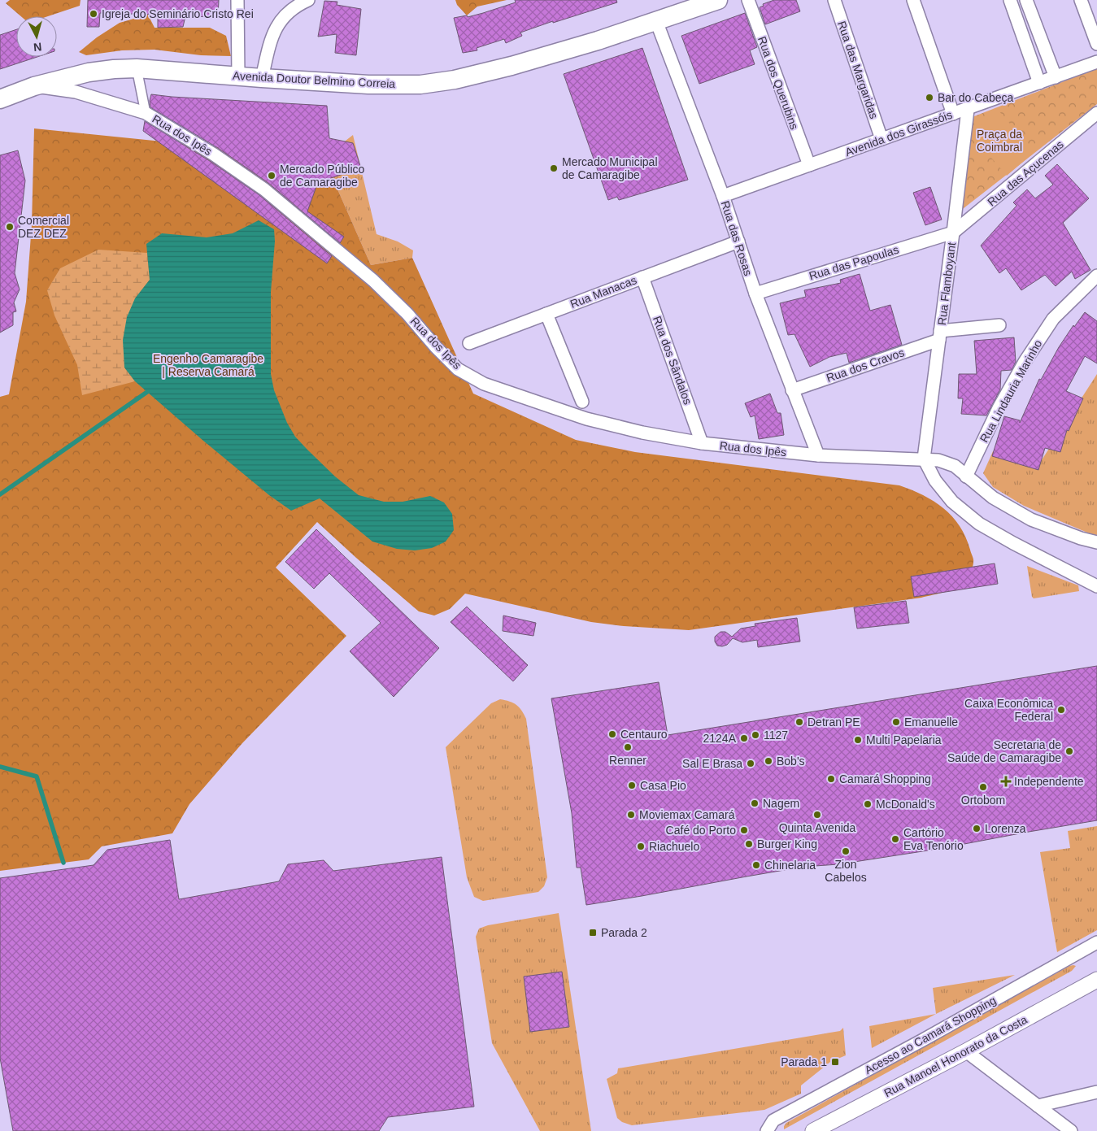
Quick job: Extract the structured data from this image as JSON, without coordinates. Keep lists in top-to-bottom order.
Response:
{
  "streets": {
    "main road": ["Avenida Doutor Belmino Correia"],
    "street": [
      "Rua das Margaridas",
      "Rua dos Querubins",
      "Avenida dos Girassóis",
      "Rua dos Ipês",
      "Rua das Açucenas",
      "Rua das Rosas",
      "Rua das Papoulas",
      "Rua Flamboyant",
      "Rua Manacas",
      "Rua dos Sândalos",
      "Rua dos Cravos",
      "Rua Lindauria Marinho",
      "Acesso ao Camará Shopping",
      "Rua Manoel Honorato da Costa"
    ]
  },
  "crossings": [
    ["Rua das Margaridas", "Avenida dos Girassóis"],
    ["Avenida Doutor Belmino Correia", "Rua dos Ipês"],
    ["Avenida Doutor Belmino Correia", "Rua das Rosas"],
    ["Rua dos Querubins", "Avenida dos Girassóis"],
    ["Avenida dos Girassóis", "Rua das Rosas"],
    ["Avenida dos Girassóis", "Rua Flamboyant"],
    ["Rua dos Ipês", "Rua das Rosas"],
    ["Rua dos Ipês", "Rua Flamboyant"],
    ["Rua dos Ipês", "Rua dos Sândalos"],
    ["Rua dos Ipês", "Rua Lindauria Marinho"],
    ["Rua das Açucenas", "Rua das Papoulas"],
    ["Rua das Açucenas", "Rua Flamboyant"],
    ["Rua das Rosas", "Rua das Papoulas"],
    ["Rua das Rosas", "Rua Manacas"],
    ["Rua das Rosas", "Rua dos Cravos"],
    ["Rua das Papoulas", "Rua Flamboyant"],
    ["Rua Flamboyant", "Rua dos Cravos"],
    ["Rua Manacas", "Rua dos Sândalos"]
  ],
  "parks": ["Praça da Coimbral", "Engenho Camaragibe | Reserva Camará"],
  "places": {
    "other": [
      "Igreja do Seminário Cristo Rei",
      "Bar do Cabeça",
      "Mercado Municipal de Camaragibe",
      "Mercado Público de Camaragibe",
      "Comercial DEZ DEZ",
      "Caixa Econômica Federal",
      "Detran PE",
      "Emanuelle",
      "Centauro",
      "1127",
      "2124A",
      "Multi Papelaria",
      "Renner",
      "Secretaria de Saúde de Camaragibe",
      "Bob's",
      "Sal E Brasa",
      "Camará Shopping",
      "Casa Pio",
      "Ortobom",
      "Nagem",
      "McDonald's",
      "Moviemax Camará",
      "Quinta Avenida",
      "Lorenza",
      "Café do Porto",
      "Cartório Eva Tenório",
      "Burger King",
      "Riachuelo",
      "Zion Cabelos",
      "Chinelaria"
    ],
    "health": ["Independente"],
    "transit": ["Parada 2", "Parada 1"]
  },
  "north": "bottom"
}
